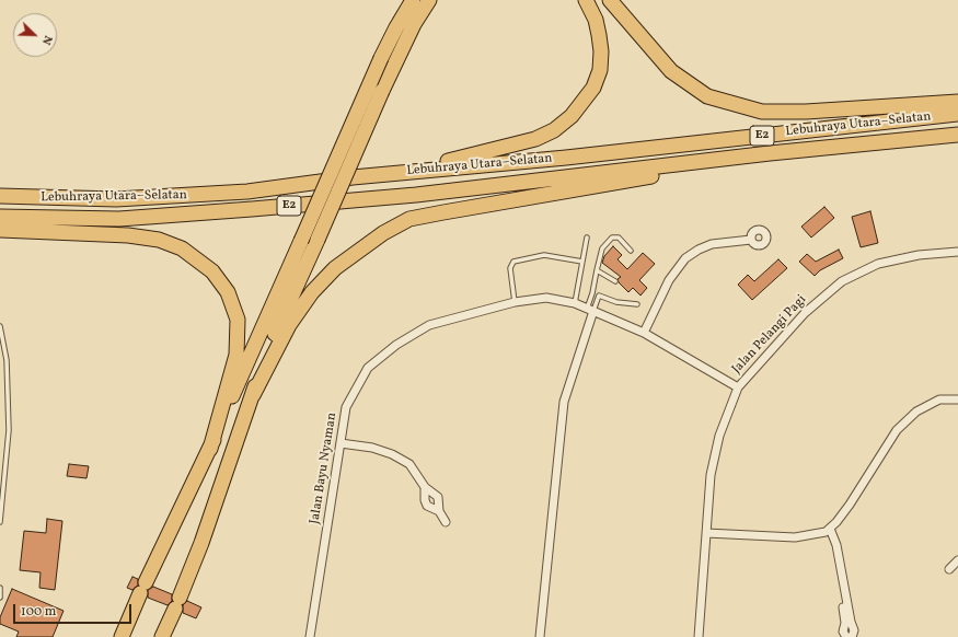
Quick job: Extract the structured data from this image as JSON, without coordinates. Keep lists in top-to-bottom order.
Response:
{
  "streets": {
    "highway": ["Lebuhraya Utara–Selatan", "E2"],
    "street": ["Jalan Pelangi Pagi", "Jalan Bayu Nyaman"]
  },
  "crossings": [
    ["Jalan Pelangi Pagi", "Jalan Bayu Nyaman"]
  ],
  "scale_bar": "100 m",
  "north": "bottom right"
}
